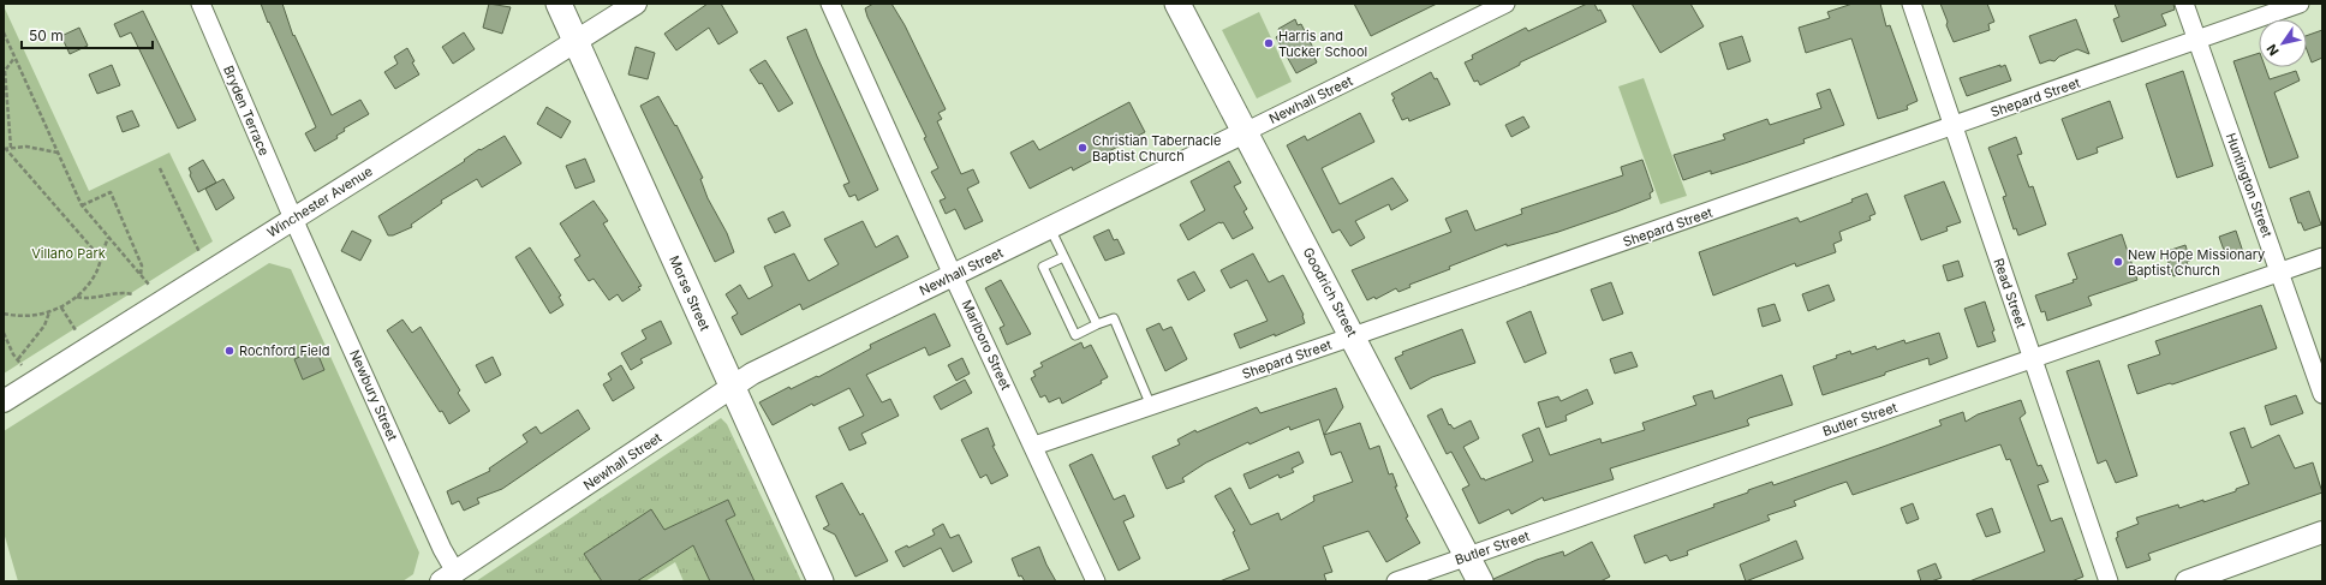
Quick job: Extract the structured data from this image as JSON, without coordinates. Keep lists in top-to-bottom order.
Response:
{
  "streets": {
    "main road": ["Goodrich Street", "Morse Street"],
    "street": [
      "Shepard Street",
      "Newhall Street",
      "Bryden Terrace",
      "Huntington Street",
      "Winchester Avenue",
      "Read Street",
      "Marlboro Street",
      "Newbury Street",
      "Butler Street"
    ]
  },
  "crossings": [
    ["Shepard Street", "Huntington Street"],
    ["Shepard Street", "Goodrich Street"],
    ["Shepard Street", "Read Street"],
    ["Shepard Street", "Marlboro Street"],
    ["Newhall Street", "Goodrich Street"],
    ["Newhall Street", "Morse Street"],
    ["Newhall Street", "Marlboro Street"],
    ["Newhall Street", "Newbury Street"],
    ["Bryden Terrace", "Winchester Avenue"],
    ["Bryden Terrace", "Newbury Street"],
    ["Huntington Street", "Butler Street"],
    ["Winchester Avenue", "Morse Street"],
    ["Winchester Avenue", "Newbury Street"],
    ["Goodrich Street", "Butler Street"],
    ["Read Street", "Butler Street"]
  ],
  "parks": ["Villano Park"],
  "places": [
    "Harris and Tucker School",
    "Christian Tabernacle Baptist Church",
    "New Hope Missionary Baptist Church",
    "Rochford Field"
  ],
  "scale_bar": "50 m",
  "north": "bottom left"
}
